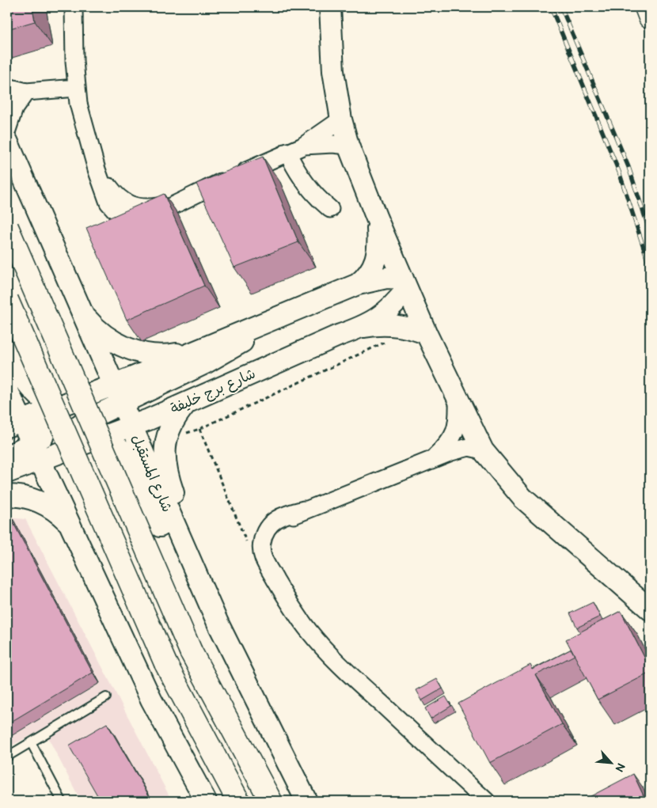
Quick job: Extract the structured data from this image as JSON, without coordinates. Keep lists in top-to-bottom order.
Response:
{
  "streets": {
    "street": ["شارع برج خليفة", "شارع المستقبل"]
  },
  "crossings": [
    ["شارع برج خليفة", "شارع المستقبل"]
  ],
  "north": "bottom right"
}
